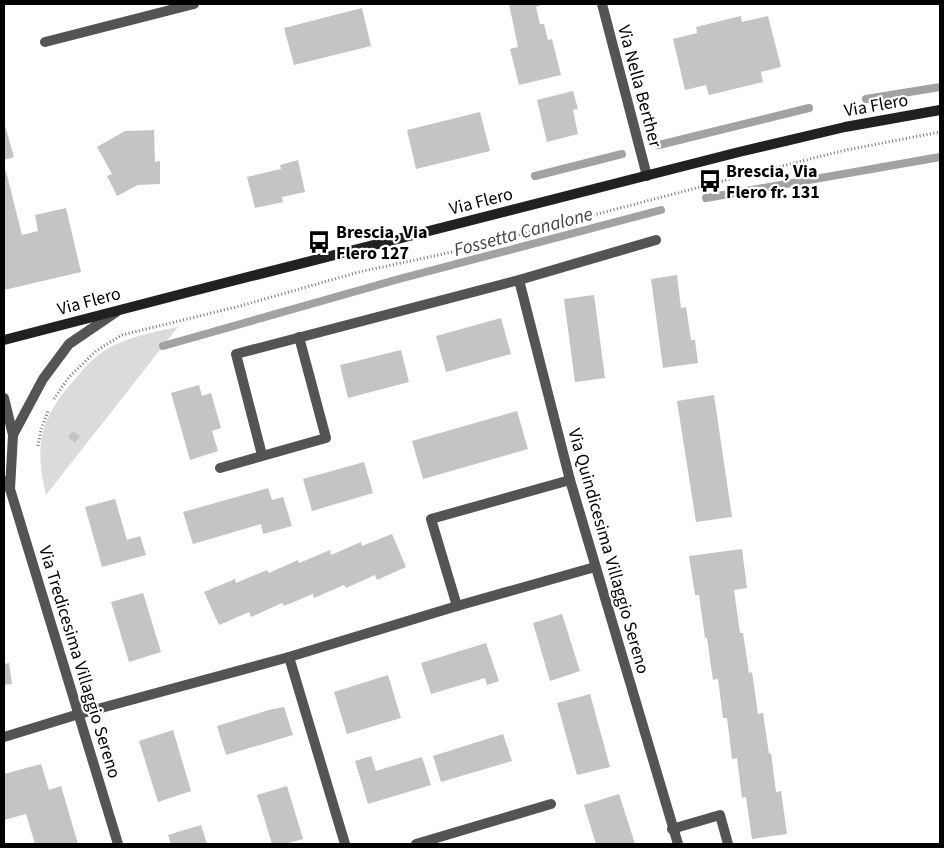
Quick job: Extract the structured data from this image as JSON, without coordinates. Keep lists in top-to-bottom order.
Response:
{
  "streets": {
    "street": [
      "Via Nella Berther",
      "Via Flero",
      "Via Quindicesima Villaggio Sereno",
      "Via Tredicesima Villaggio Sereno"
    ]
  },
  "crossings": [
    ["Via Nella Berther", "Via Flero"],
    ["Via Flero", "Via Tredicesima Villaggio Sereno"]
  ],
  "water": ["Fossetta Canalone"],
  "places": {
    "bus stop": ["Brescia, Via Flero fr. 131", "Brescia, Via Flero 127"]
  }
}
